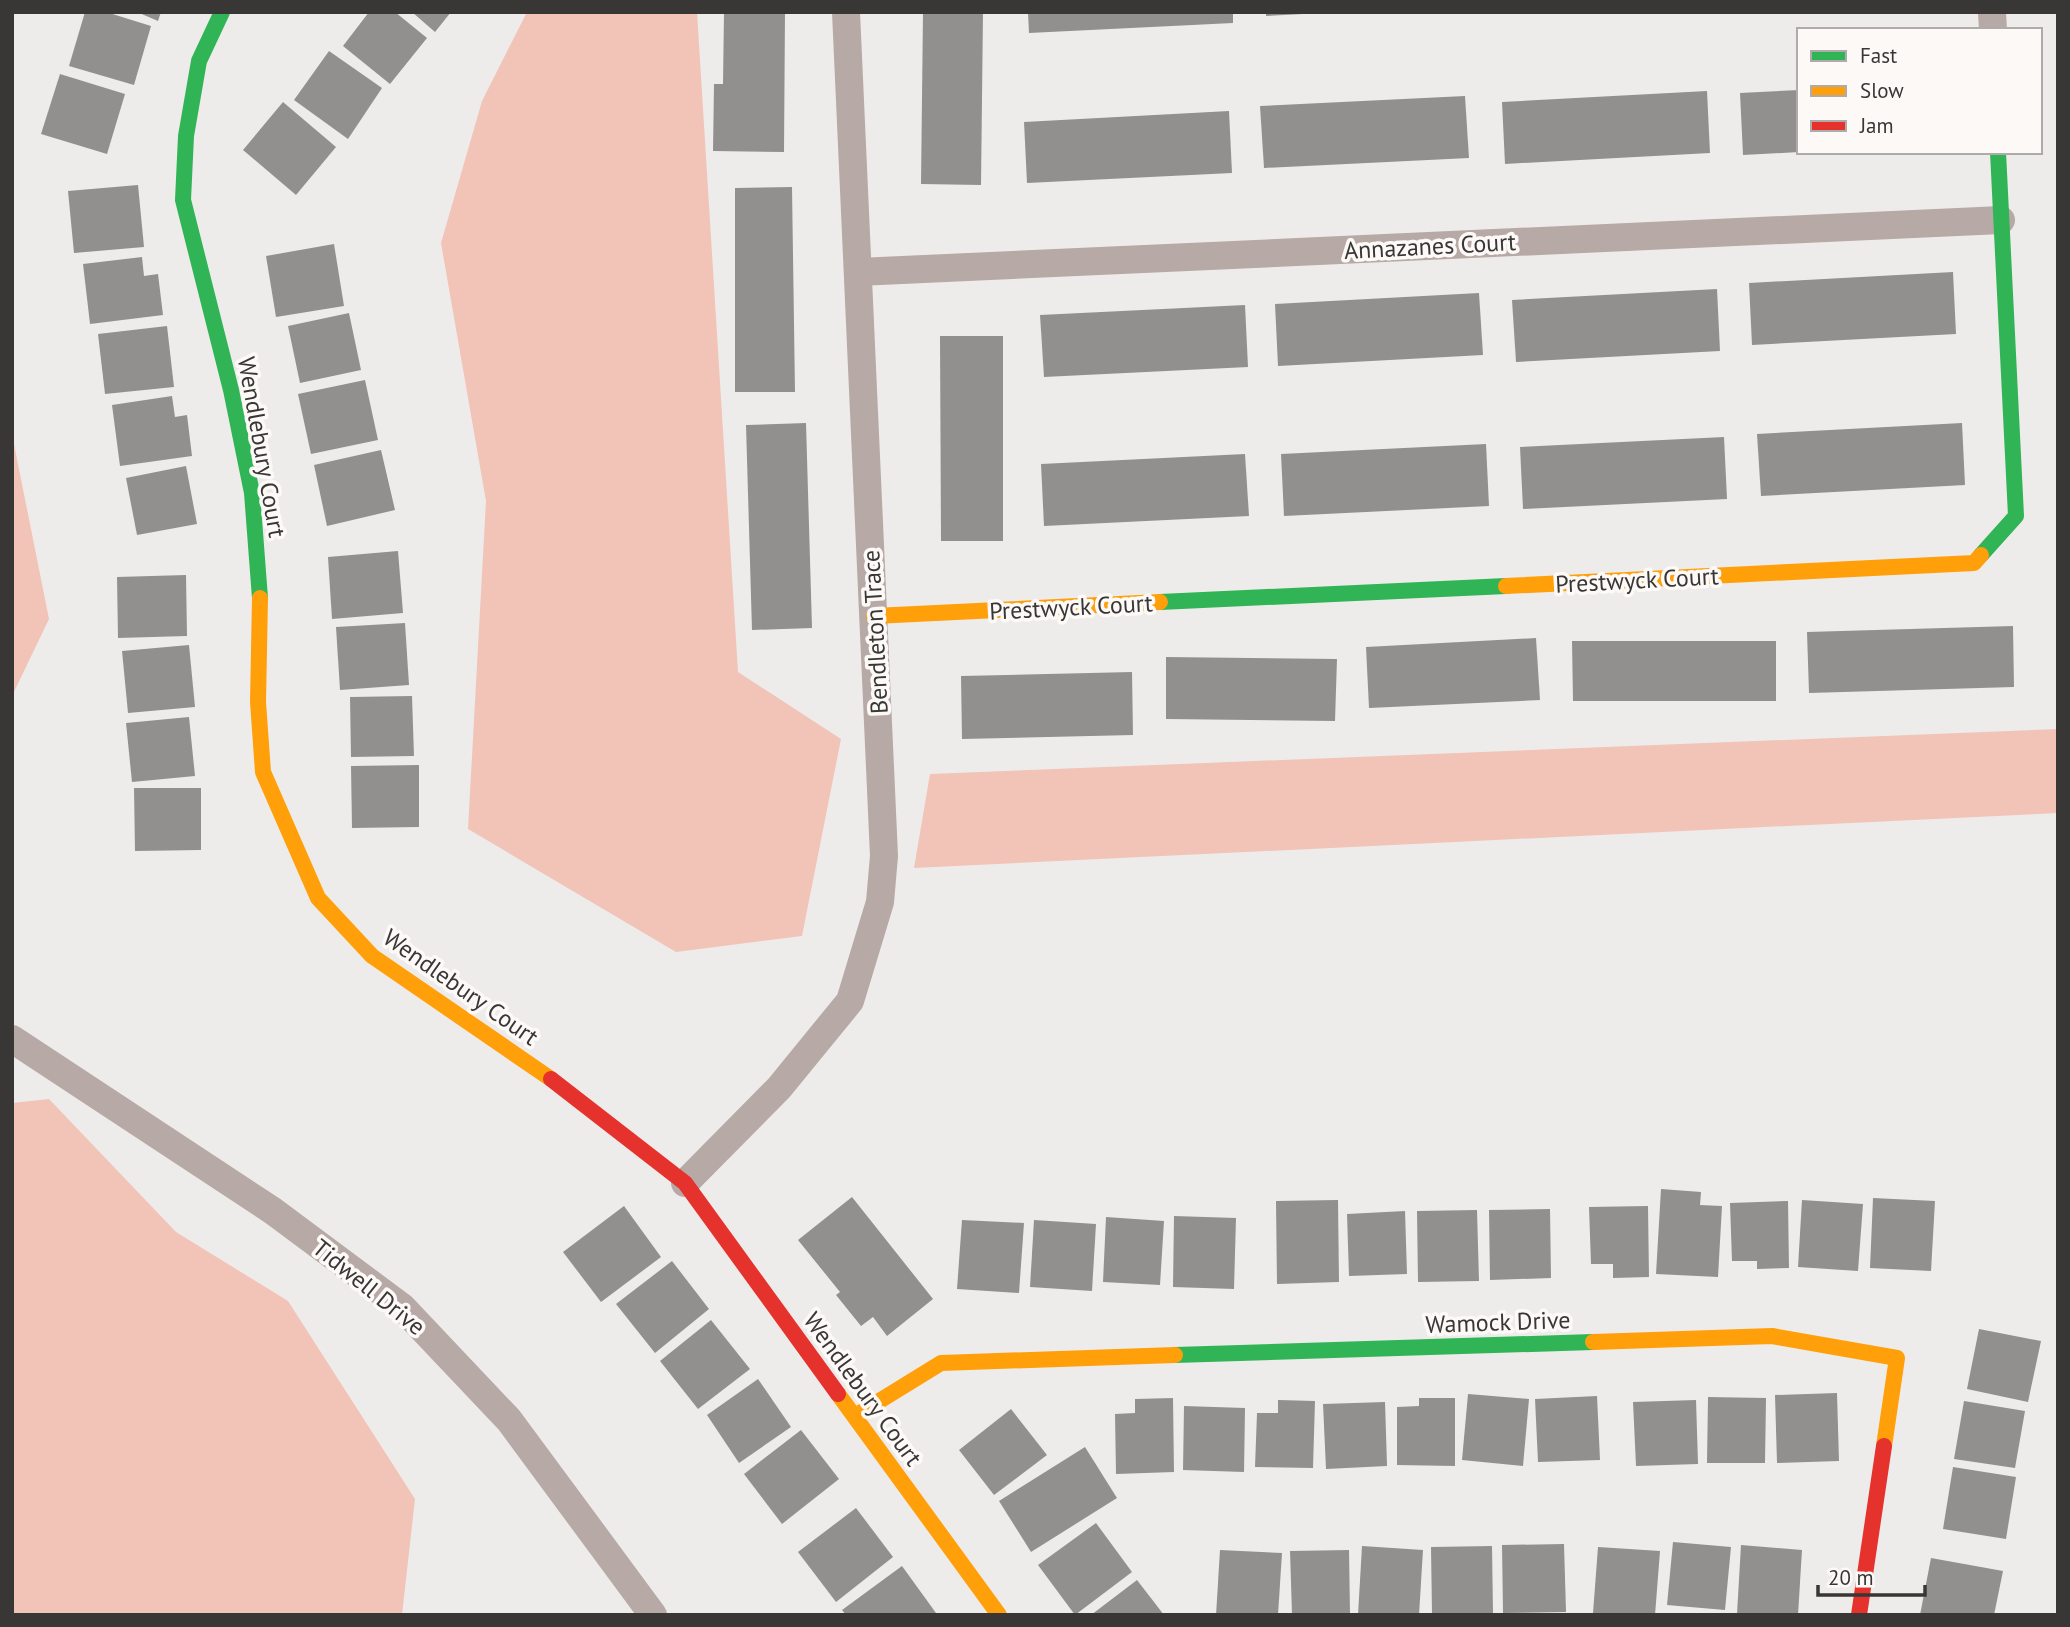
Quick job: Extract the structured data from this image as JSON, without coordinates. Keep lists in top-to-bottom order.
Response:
{
  "streets": {
    "street": [
      "Annazanes Court",
      "Wendlebury Court",
      "Prestwyck Court",
      "Bendleton Trace",
      "Tidwell Drive",
      "Wamock Drive"
    ]
  },
  "crossings": [
    ["Annazanes Court", "Prestwyck Court"],
    ["Annazanes Court", "Bendleton Trace"],
    ["Wendlebury Court", "Bendleton Trace"],
    ["Wendlebury Court", "Wamock Drive"],
    ["Prestwyck Court", "Bendleton Trace"]
  ],
  "legend": ["Fast", "Slow", "Jam"],
  "scale_bar": "20 m"
}
